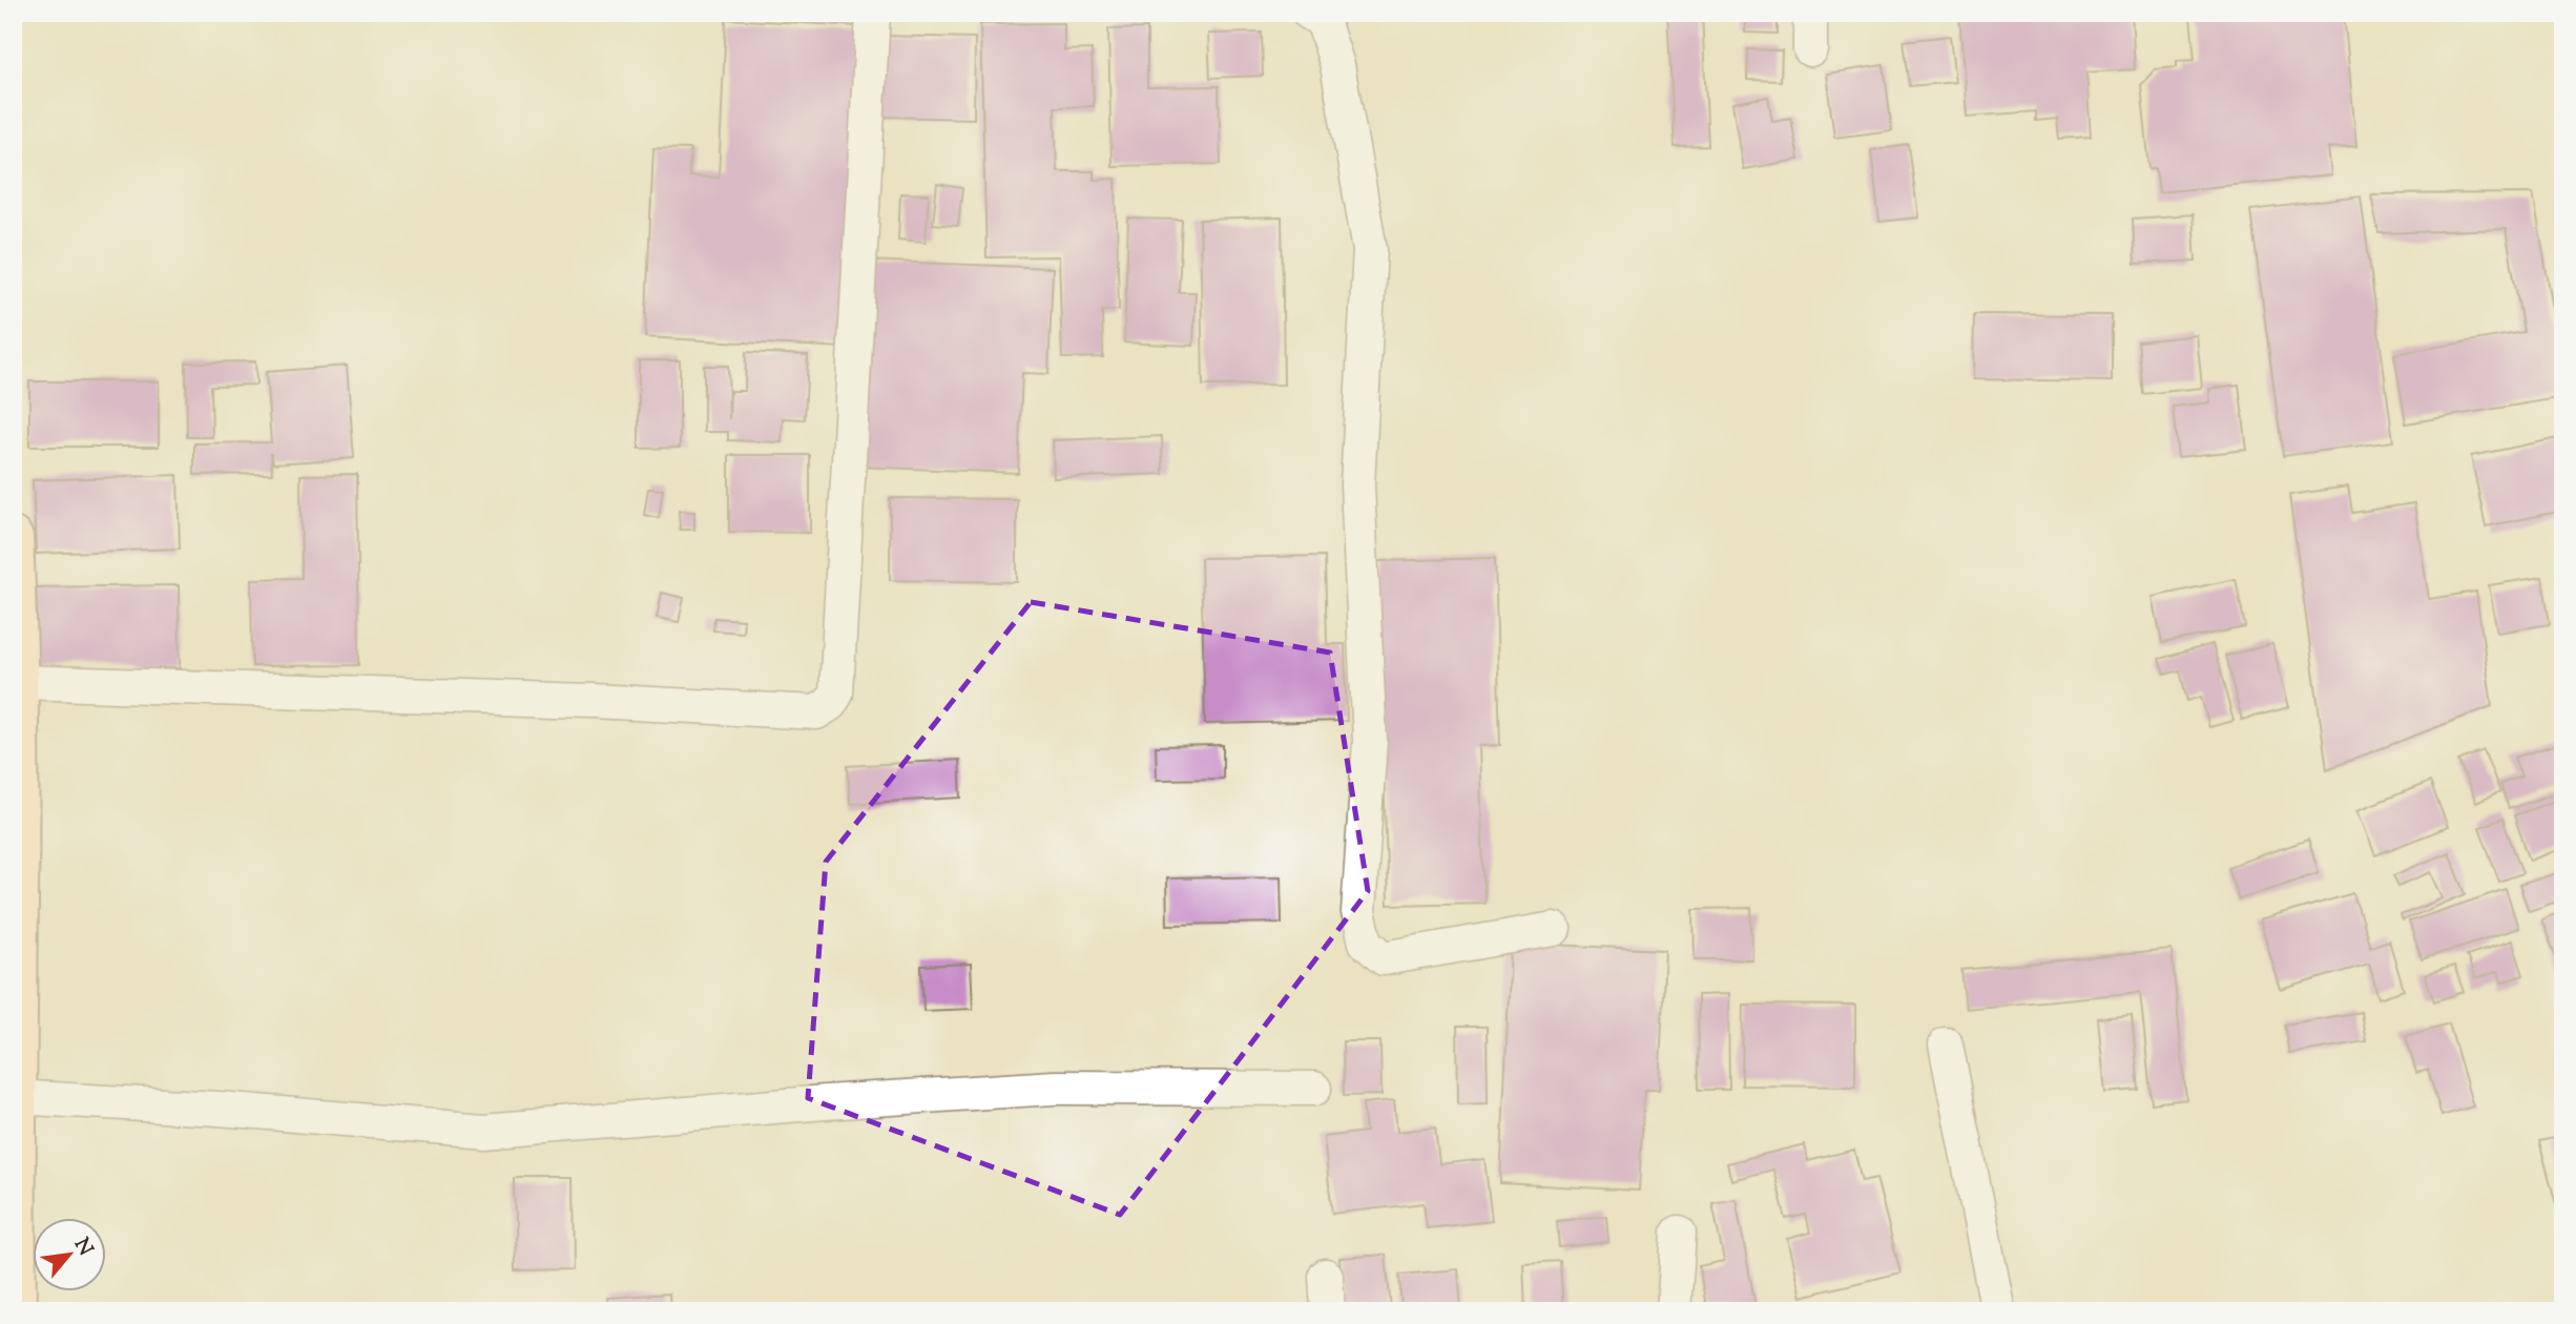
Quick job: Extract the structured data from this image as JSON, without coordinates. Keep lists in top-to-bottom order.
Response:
{
  "north": "top right"
}
